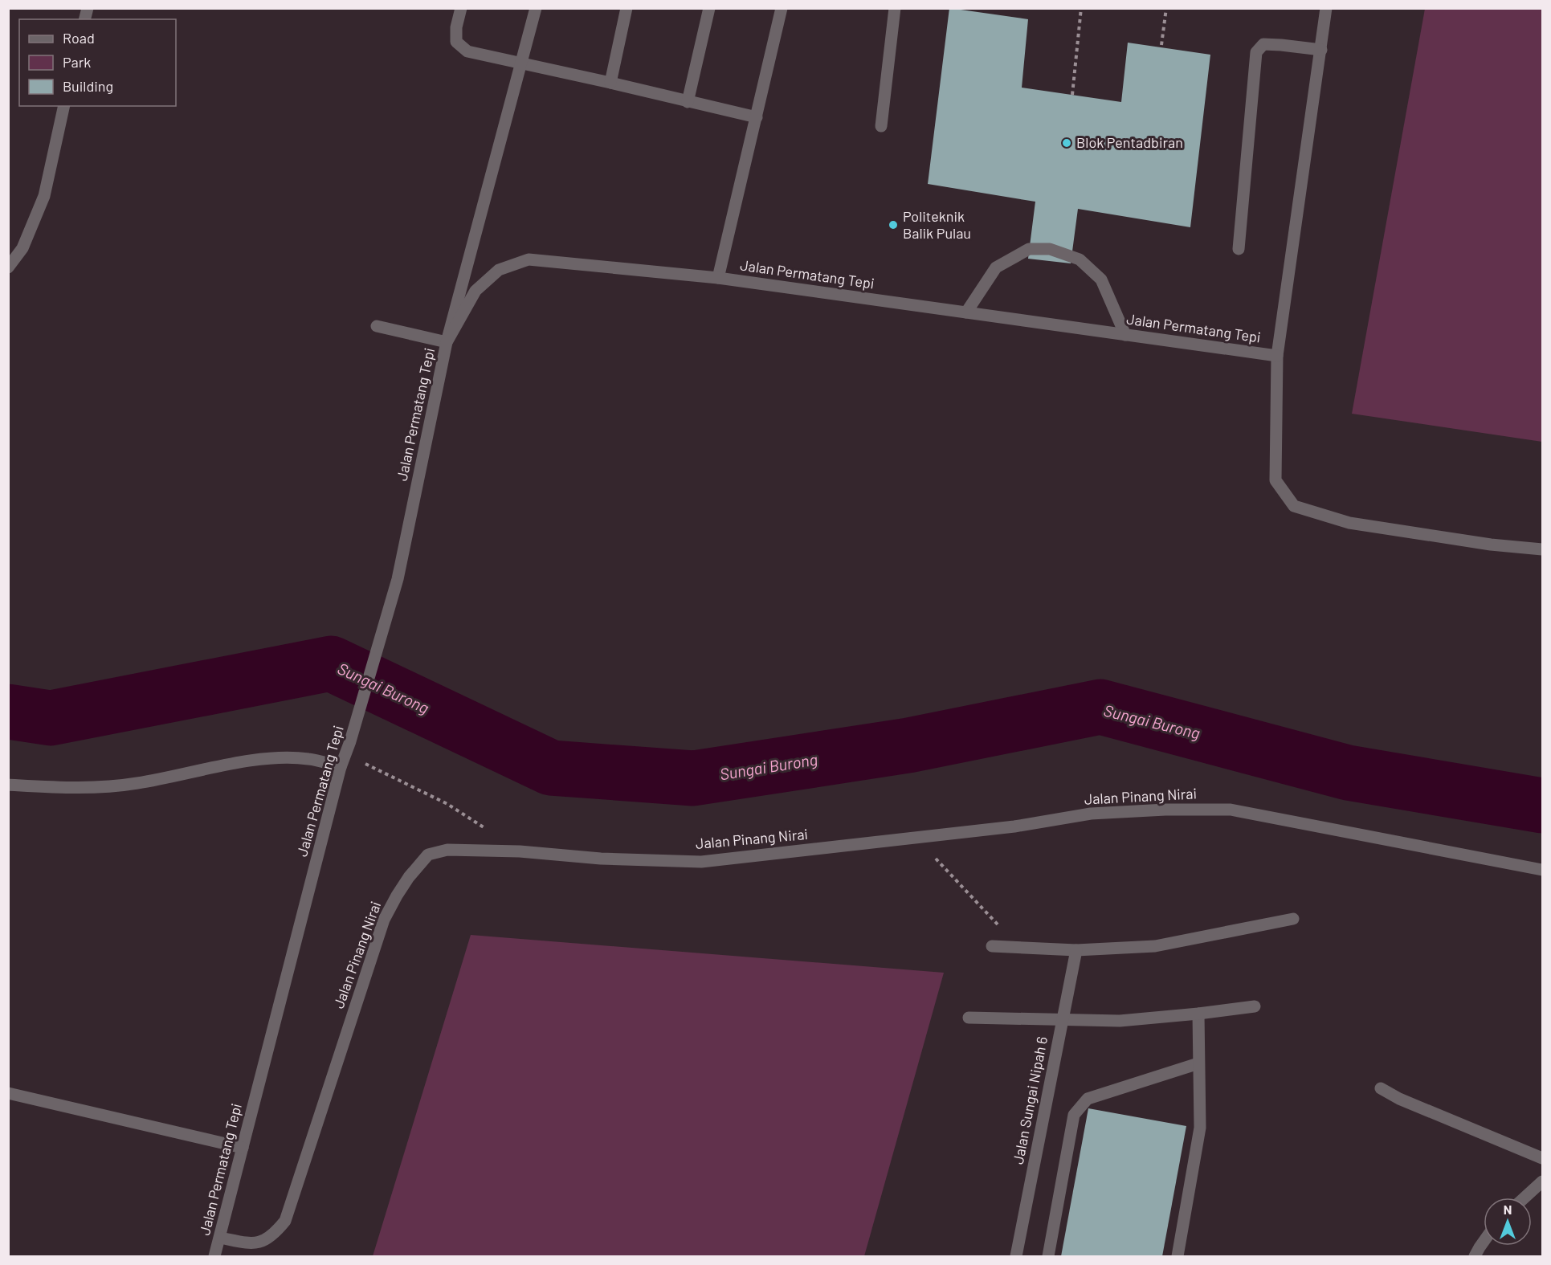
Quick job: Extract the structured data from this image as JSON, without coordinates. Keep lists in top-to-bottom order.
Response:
{
  "streets": {
    "street": ["Jalan Permatang Tepi", "Jalan Pinang Nirai", "Jalan Sungai Nipah 6"]
  },
  "crossings": [
    ["Jalan Permatang Tepi", "Jalan Pinang Nirai"]
  ],
  "water": ["Sungai Burong"],
  "places": ["Blok Pentadbiran", "Politeknik Balik Pulau"],
  "legend": ["Road", "Park", "Building"],
  "north": "top"
}
